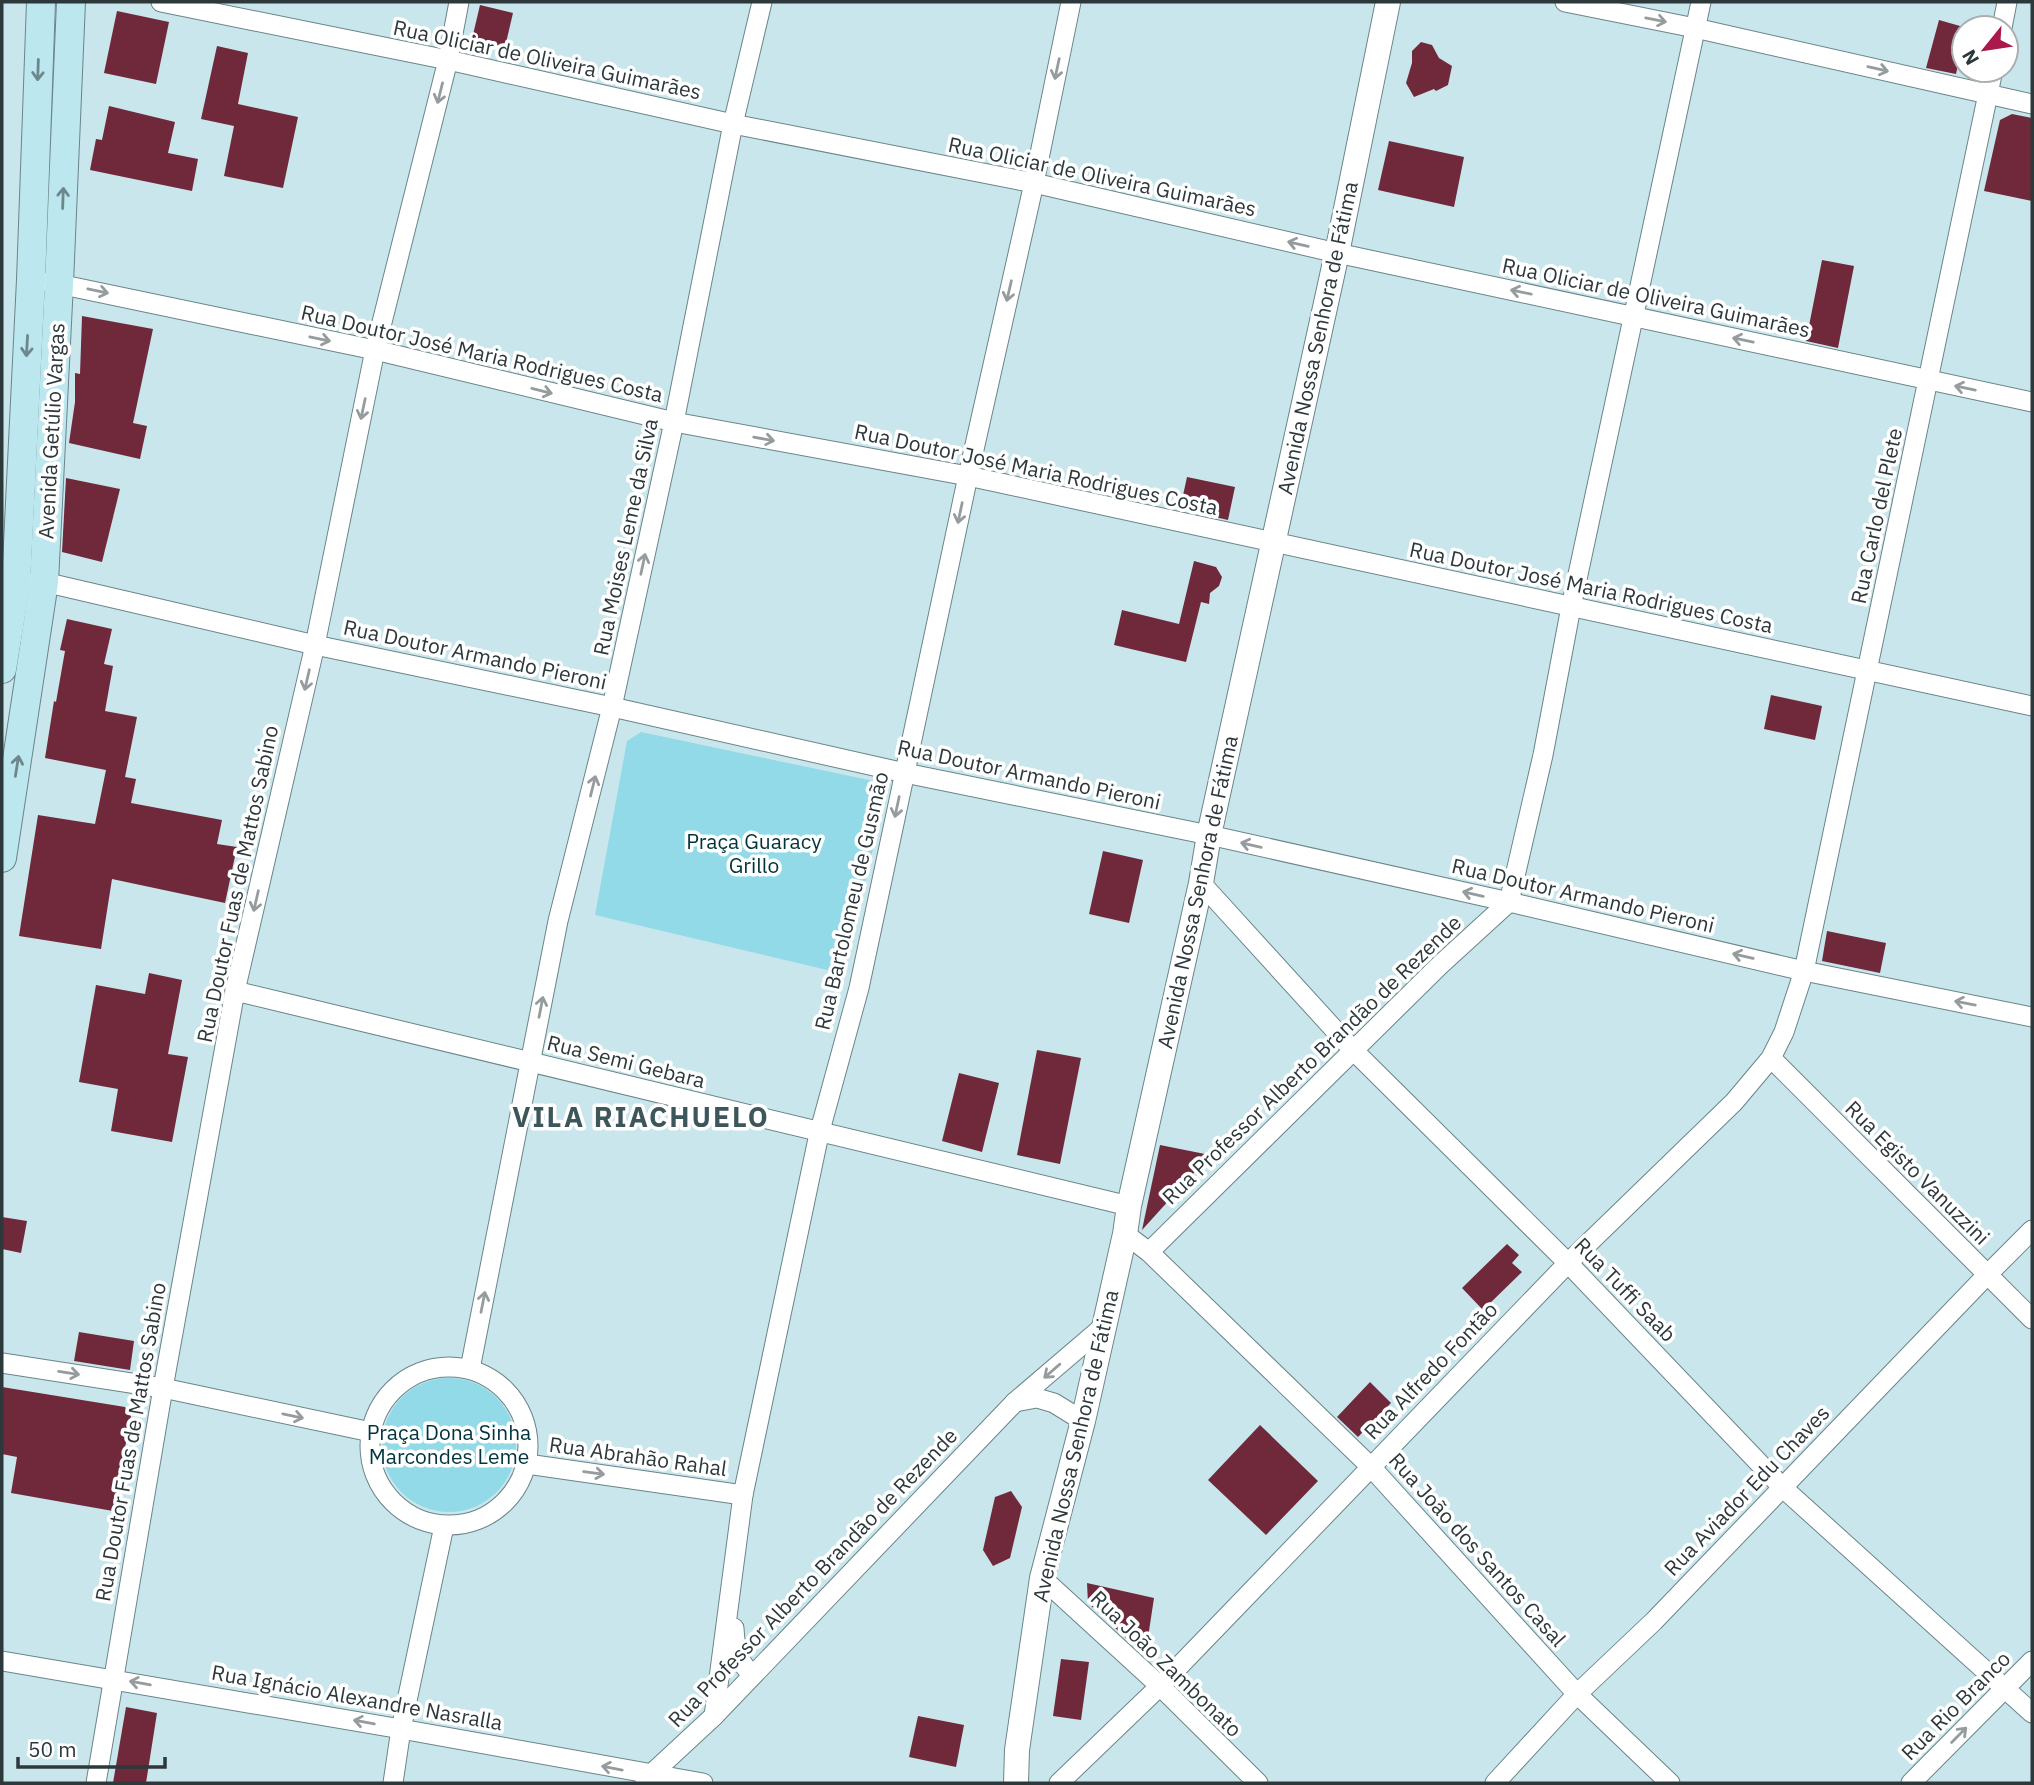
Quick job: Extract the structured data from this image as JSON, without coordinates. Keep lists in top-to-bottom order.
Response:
{
  "streets": {
    "main road": ["Avenida Getúlio Vargas"],
    "street": [
      "Rua Oliciar de Oliveira Guimarães",
      "Avenida Nossa Senhora de Fátima",
      "Rua Doutor José Maria Rodrigues Costa",
      "Rua Carlo del Plete",
      "Rua Moises Leme da Silva",
      "Rua Doutor Armando Pieroni",
      "Rua Doutor Fuas de Mattos Sabino",
      "Rua Bartolomeu de Gusmão",
      "Rua Professor Alberto Brandão de Rezende",
      "Rua Semi Gebara",
      "Rua Egisto Vanuzzini",
      "Rua Tuffi Saab",
      "Rua Alfredo Fontão",
      "Rua Abrahão Rahal",
      "Rua Aviador Edu Chaves",
      "Rua João dos Santos Casal",
      "Rua João Zambonato",
      "Rua Ignácio Alexandre Nasralla",
      "Rua Rio Branco"
    ]
  },
  "crossings": [
    ["Rua Oliciar de Oliveira Guimarães", "Avenida Nossa Senhora de Fátima"],
    ["Rua Oliciar de Oliveira Guimarães", "Rua Carlo del Plete"],
    ["Rua Oliciar de Oliveira Guimarães", "Rua Moises Leme da Silva"],
    ["Rua Oliciar de Oliveira Guimarães", "Rua Doutor Fuas de Mattos Sabino"],
    ["Rua Oliciar de Oliveira Guimarães", "Rua Bartolomeu de Gusmão"],
    ["Avenida Nossa Senhora de Fátima", "Rua Doutor José Maria Rodrigues Costa"],
    ["Avenida Nossa Senhora de Fátima", "Rua Doutor Armando Pieroni"],
    ["Avenida Nossa Senhora de Fátima", "Rua Professor Alberto Brandão de Rezende"],
    ["Avenida Nossa Senhora de Fátima", "Rua Semi Gebara"],
    ["Avenida Nossa Senhora de Fátima", "Rua Tuffi Saab"],
    ["Avenida Nossa Senhora de Fátima", "Rua João dos Santos Casal"],
    ["Avenida Nossa Senhora de Fátima", "Rua João Zambonato"],
    ["Rua Doutor José Maria Rodrigues Costa", "Avenida Getúlio Vargas"],
    ["Rua Doutor José Maria Rodrigues Costa", "Rua Carlo del Plete"],
    ["Rua Doutor José Maria Rodrigues Costa", "Rua Moises Leme da Silva"],
    ["Rua Doutor José Maria Rodrigues Costa", "Rua Doutor Fuas de Mattos Sabino"],
    ["Rua Doutor José Maria Rodrigues Costa", "Rua Bartolomeu de Gusmão"],
    ["Avenida Getúlio Vargas", "Rua Doutor Armando Pieroni"],
    ["Rua Carlo del Plete", "Rua Doutor Armando Pieroni"],
    ["Rua Carlo del Plete", "Rua Alfredo Fontão"],
    ["Rua Moises Leme da Silva", "Rua Doutor Armando Pieroni"],
    ["Rua Moises Leme da Silva", "Rua Semi Gebara"],
    ["Rua Moises Leme da Silva", "Rua Abrahão Rahal"],
    ["Rua Doutor Armando Pieroni", "Rua Doutor Fuas de Mattos Sabino"],
    ["Rua Doutor Armando Pieroni", "Rua Bartolomeu de Gusmão"],
    ["Rua Doutor Armando Pieroni", "Rua Professor Alberto Brandão de Rezende"],
    ["Rua Doutor Armando Pieroni", "Rua Alfredo Fontão"],
    ["Rua Doutor Fuas de Mattos Sabino", "Rua Semi Gebara"],
    ["Rua Doutor Fuas de Mattos Sabino", "Rua Ignácio Alexandre Nasralla"],
    ["Rua Bartolomeu de Gusmão", "Rua Professor Alberto Brandão de Rezende"],
    ["Rua Bartolomeu de Gusmão", "Rua Semi Gebara"],
    ["Rua Bartolomeu de Gusmão", "Rua Abrahão Rahal"],
    ["Rua Professor Alberto Brandão de Rezende", "Rua Tuffi Saab"],
    ["Rua Professor Alberto Brandão de Rezende", "Rua João dos Santos Casal"],
    ["Rua Professor Alberto Brandão de Rezende", "Rua Ignácio Alexandre Nasralla"],
    ["Rua Egisto Vanuzzini", "Rua Alfredo Fontão"],
    ["Rua Egisto Vanuzzini", "Rua Aviador Edu Chaves"],
    ["Rua Tuffi Saab", "Rua Alfredo Fontão"],
    ["Rua Tuffi Saab", "Rua Aviador Edu Chaves"],
    ["Rua Tuffi Saab", "Rua Rio Branco"],
    ["Rua Alfredo Fontão", "Rua João dos Santos Casal"],
    ["Rua Alfredo Fontão", "Rua João Zambonato"],
    ["Rua Aviador Edu Chaves", "Rua João dos Santos Casal"]
  ],
  "one_way": [
    "Rua Oliciar de Oliveira Guimarães",
    "Rua Doutor José Maria Rodrigues Costa",
    "Rua Moises Leme da Silva",
    "Rua Doutor Armando Pieroni",
    "Rua Doutor Fuas de Mattos Sabino",
    "Rua Bartolomeu de Gusmão",
    "Rua Abrahão Rahal",
    "Rua Ignácio Alexandre Nasralla",
    "Rua Rio Branco"
  ],
  "districts": ["VILA RIACHUELO"],
  "parks": ["Praça Guaracy Grillo", "Praça Dona Sinha Marcondes Leme"],
  "scale_bar": "50 m",
  "north": "bottom left"
}
